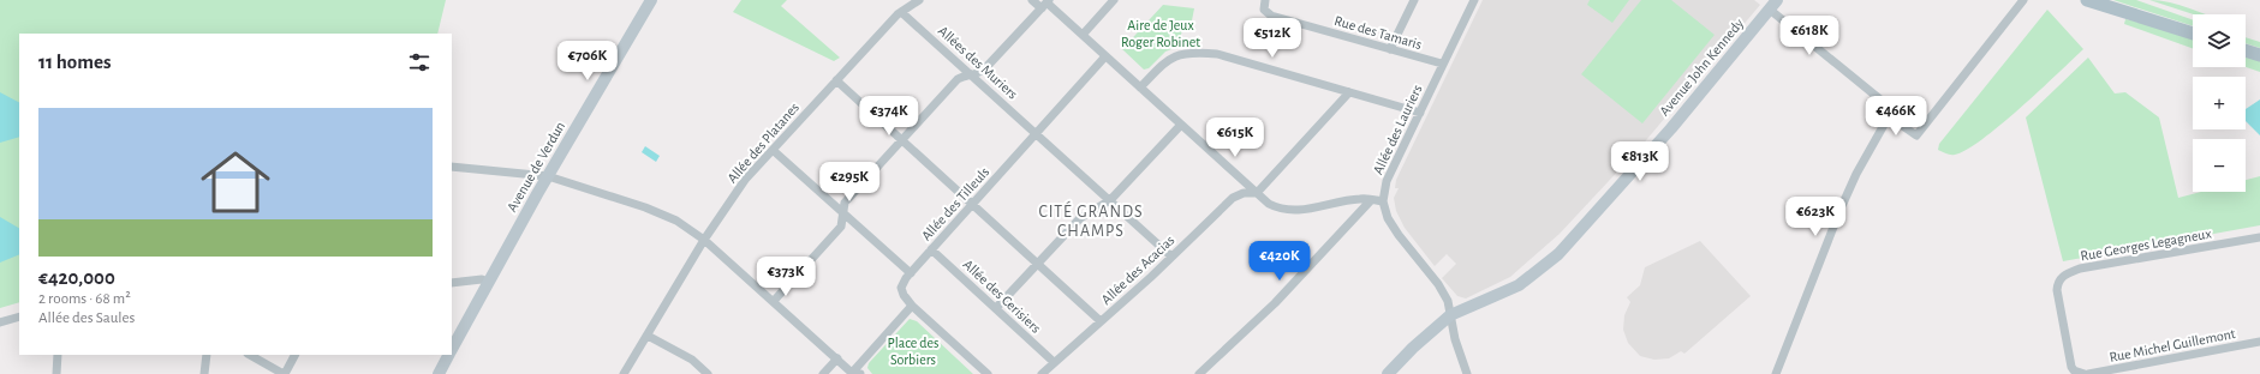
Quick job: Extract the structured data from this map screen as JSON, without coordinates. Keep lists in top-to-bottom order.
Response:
{
  "streets": {
    "main road": ["Avenue John Kennedy", "Avenue de Verdun"],
    "street": [
      "Rue des Tamaris",
      "Allées des Muriers",
      "Allée des Lauriers",
      "Allée des Platanes",
      "Allée des Tilleuls",
      "Rue Georges Legagneux",
      "Allée des Acacias",
      "Allée des Cerisiers",
      "Rue Michel Guillemont"
    ]
  },
  "crossings": [
    ["Rue des Tamaris", "Allée des Lauriers"],
    ["Allées des Muriers", "Allée des Platanes"],
    ["Allées des Muriers", "Allée des Tilleuls"],
    ["Allées des Muriers", "Allée des Acacias"],
    ["Allée des Tilleuls", "Allée des Cerisiers"],
    ["Rue Georges Legagneux", "Rue Michel Guillemont"],
    ["Allée des Acacias", "Allée des Cerisiers"]
  ],
  "districts": ["CITÉ GRANDS CHAMPS"],
  "parks": ["Aire de Jeux Roger Robinet", "Place des Sorbiers"],
  "page": {
    "map_buttons": ["+", "−"],
    "price": [
      "€618K",
      "€512K",
      "€706K",
      "€374K",
      "€466K",
      "€615K",
      "€813K",
      "€295K",
      "€623K",
      "€420K",
      "€373K"
    ],
    "heading": "11 homes",
    "list": [
      {
        "name": "€420,000",
        "note": "2 rooms · 68 m² · Allée des Saules"
      }
    ]
  }
}
